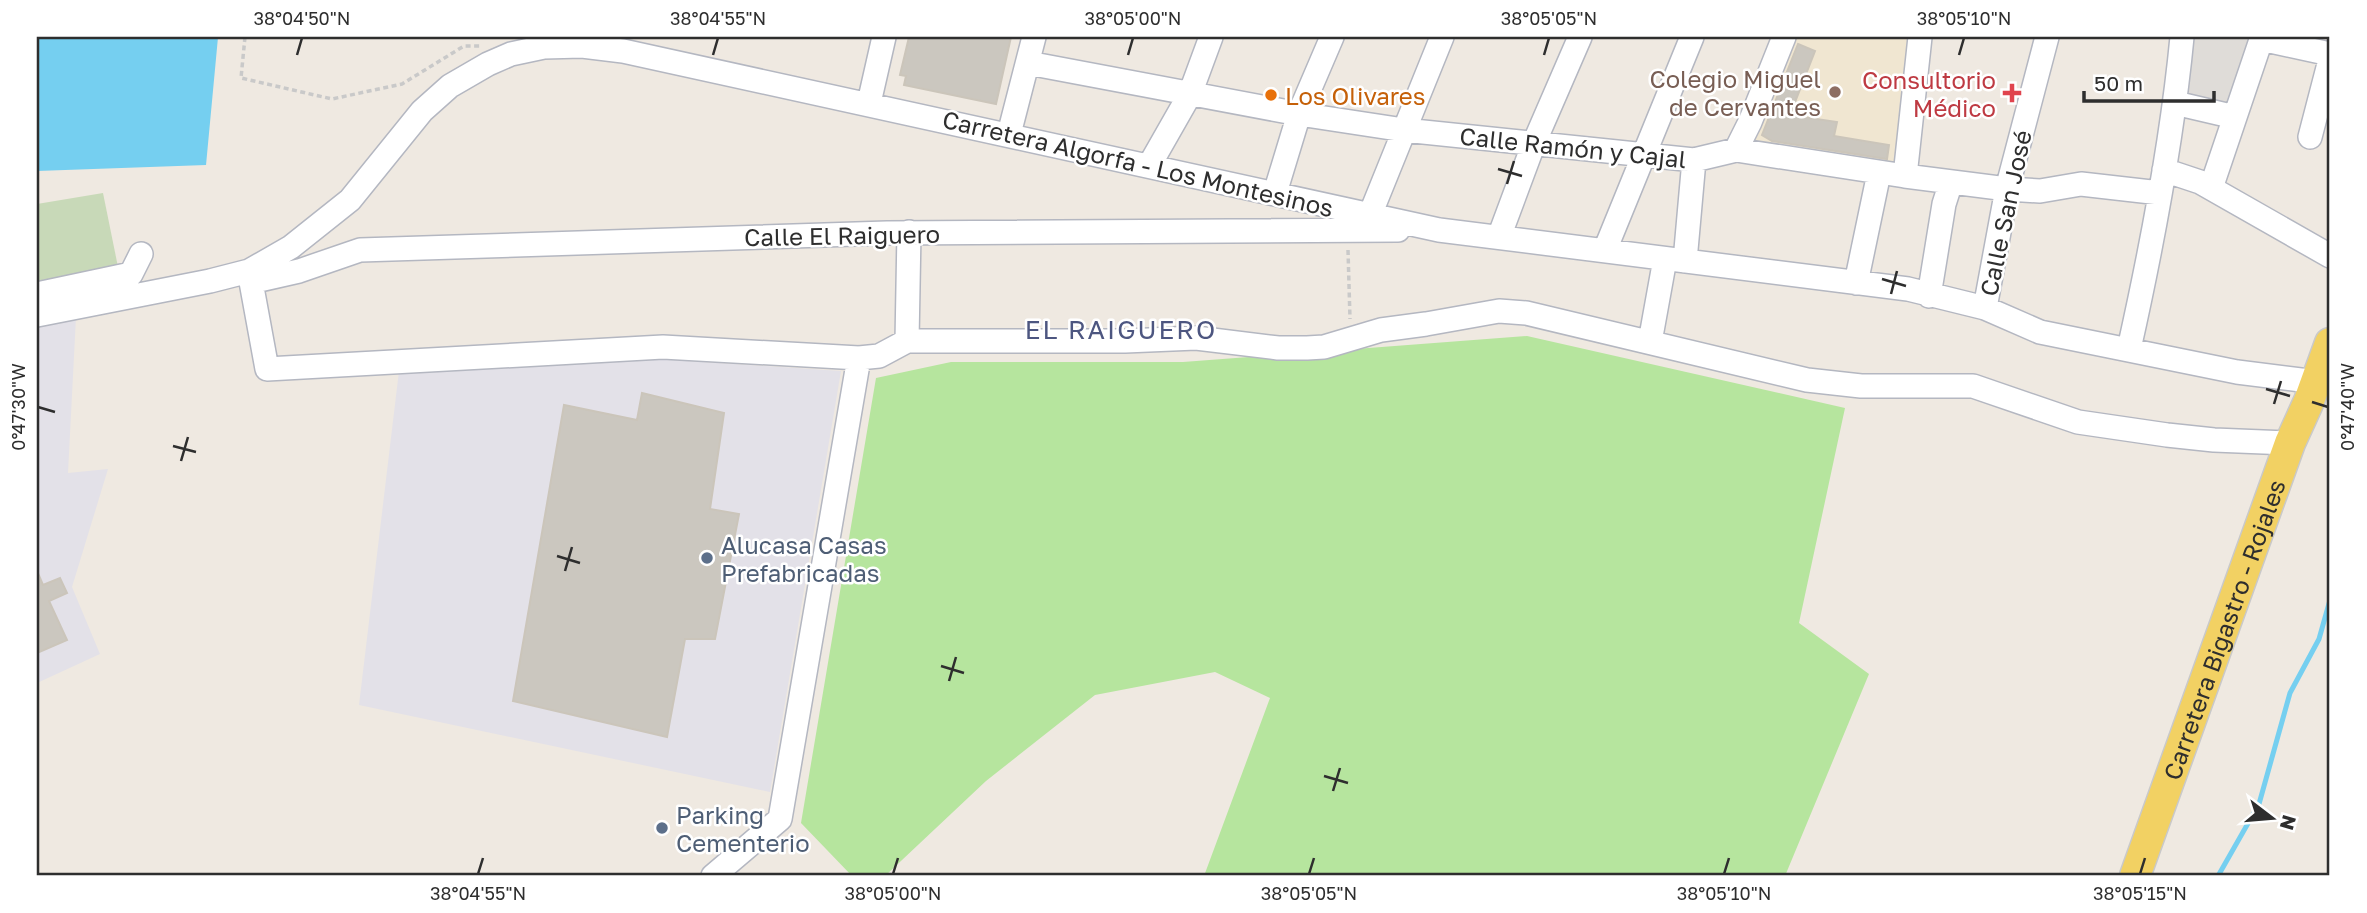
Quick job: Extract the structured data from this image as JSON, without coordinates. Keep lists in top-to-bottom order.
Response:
{
  "streets": {
    "main road": ["Carretera Bigastro - Rojales"],
    "street": [
      "Calle Ramón y Cajal",
      "Carretera Algorfa - Los Montesinos",
      "Calle San José",
      "Calle El Raiguero"
    ]
  },
  "crossings": [
    ["Calle Ramón y Cajal", "Calle San José"],
    ["Carretera Algorfa - Los Montesinos", "Calle San José"],
    ["Carretera Algorfa - Los Montesinos", "Calle El Raiguero"],
    ["Carretera Algorfa - Los Montesinos", "Carretera Bigastro - Rojales"]
  ],
  "districts": ["EL RAIGUERO"],
  "places": {
    "other": [
      "Colegio Miguel de Cervantes",
      "Los Olivares",
      "Alucasa Casas Prefabricadas",
      "Parking Cementerio"
    ],
    "health": ["Consultorio Médico"]
  },
  "scale_bar": "50 m",
  "north": "right",
  "coordinates": [
    "38°04'50\"N",
    "38°04'55\"N",
    "38°05'00\"N",
    "38°05'05\"N",
    "38°05'10\"N",
    "0°47'40\"W",
    "0°47'30\"W",
    "38°05'15\"N"
  ]
}
